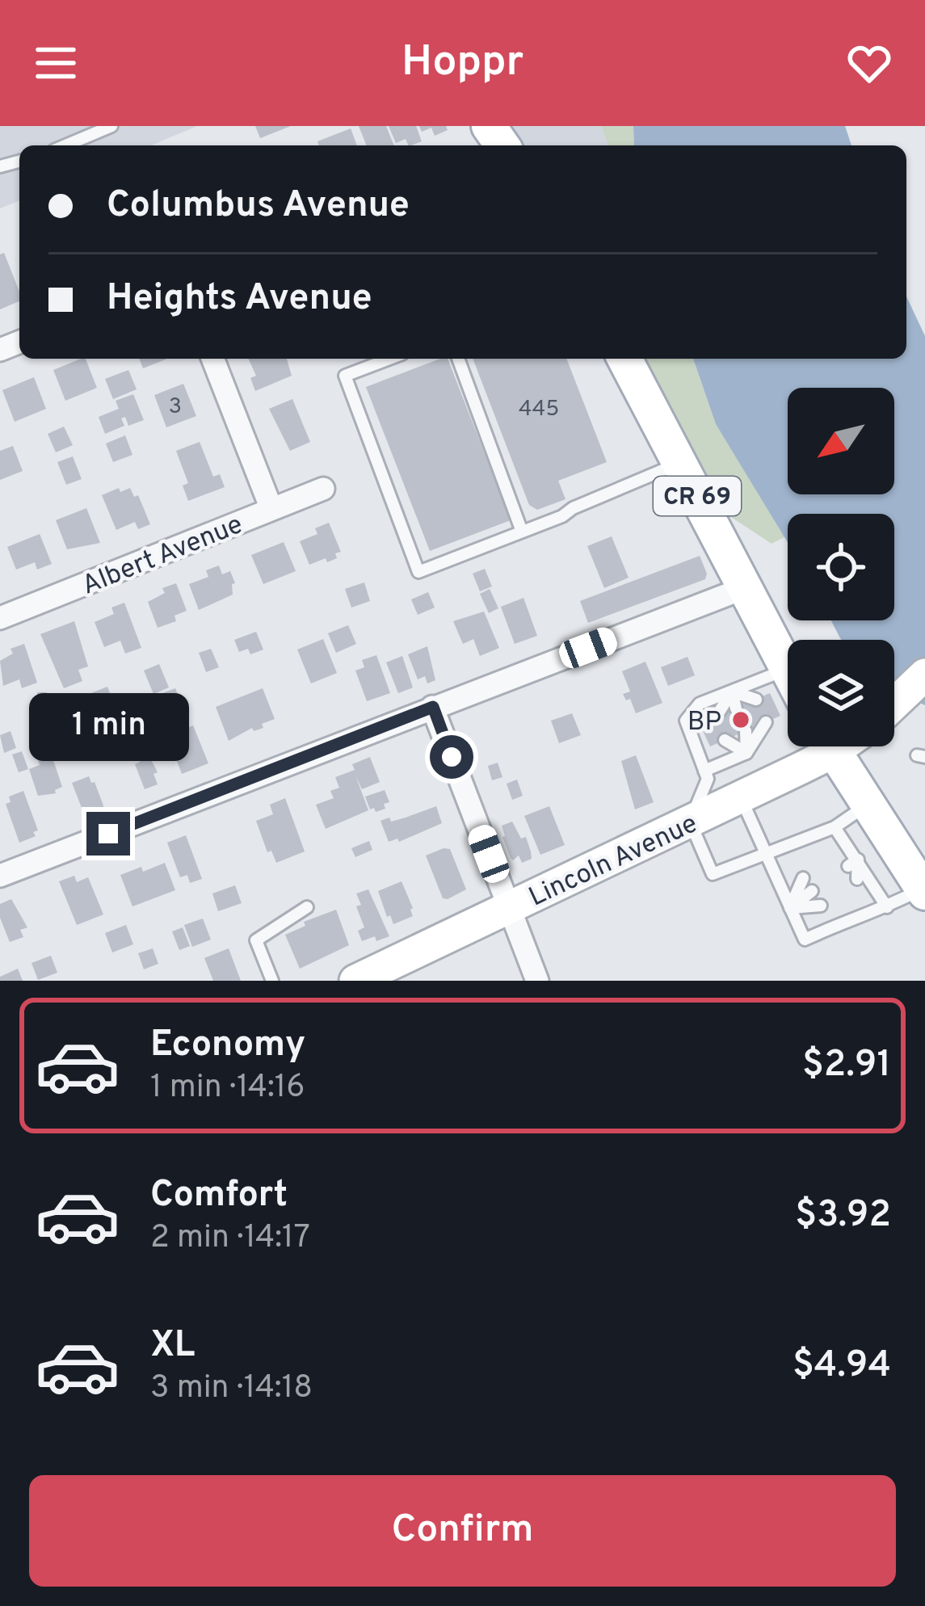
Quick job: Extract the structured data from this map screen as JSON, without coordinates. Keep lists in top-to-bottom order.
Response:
{
  "streets": {
    "main road": ["CR 69", "Lincoln Avenue"],
    "street": ["Albert Avenue"]
  },
  "places": ["BP"],
  "house_numbers": ["3", "445"],
  "north": "bottom left",
  "page": {
    "header": "Hoppr",
    "banner": ["Columbus Avenue", "Heights Avenue"],
    "bubble": "1 min",
    "list": [
      {
        "name": "Economy",
        "note": "1 min · 14:16",
        "value": "$2.91"
      },
      {
        "name": "Comfort",
        "note": "2 min · 14:17",
        "value": "$3.92"
      },
      {
        "name": "XL",
        "note": "3 min · 14:18",
        "value": "$4.94"
      }
    ],
    "buttons": "Confirm"
  }
}
